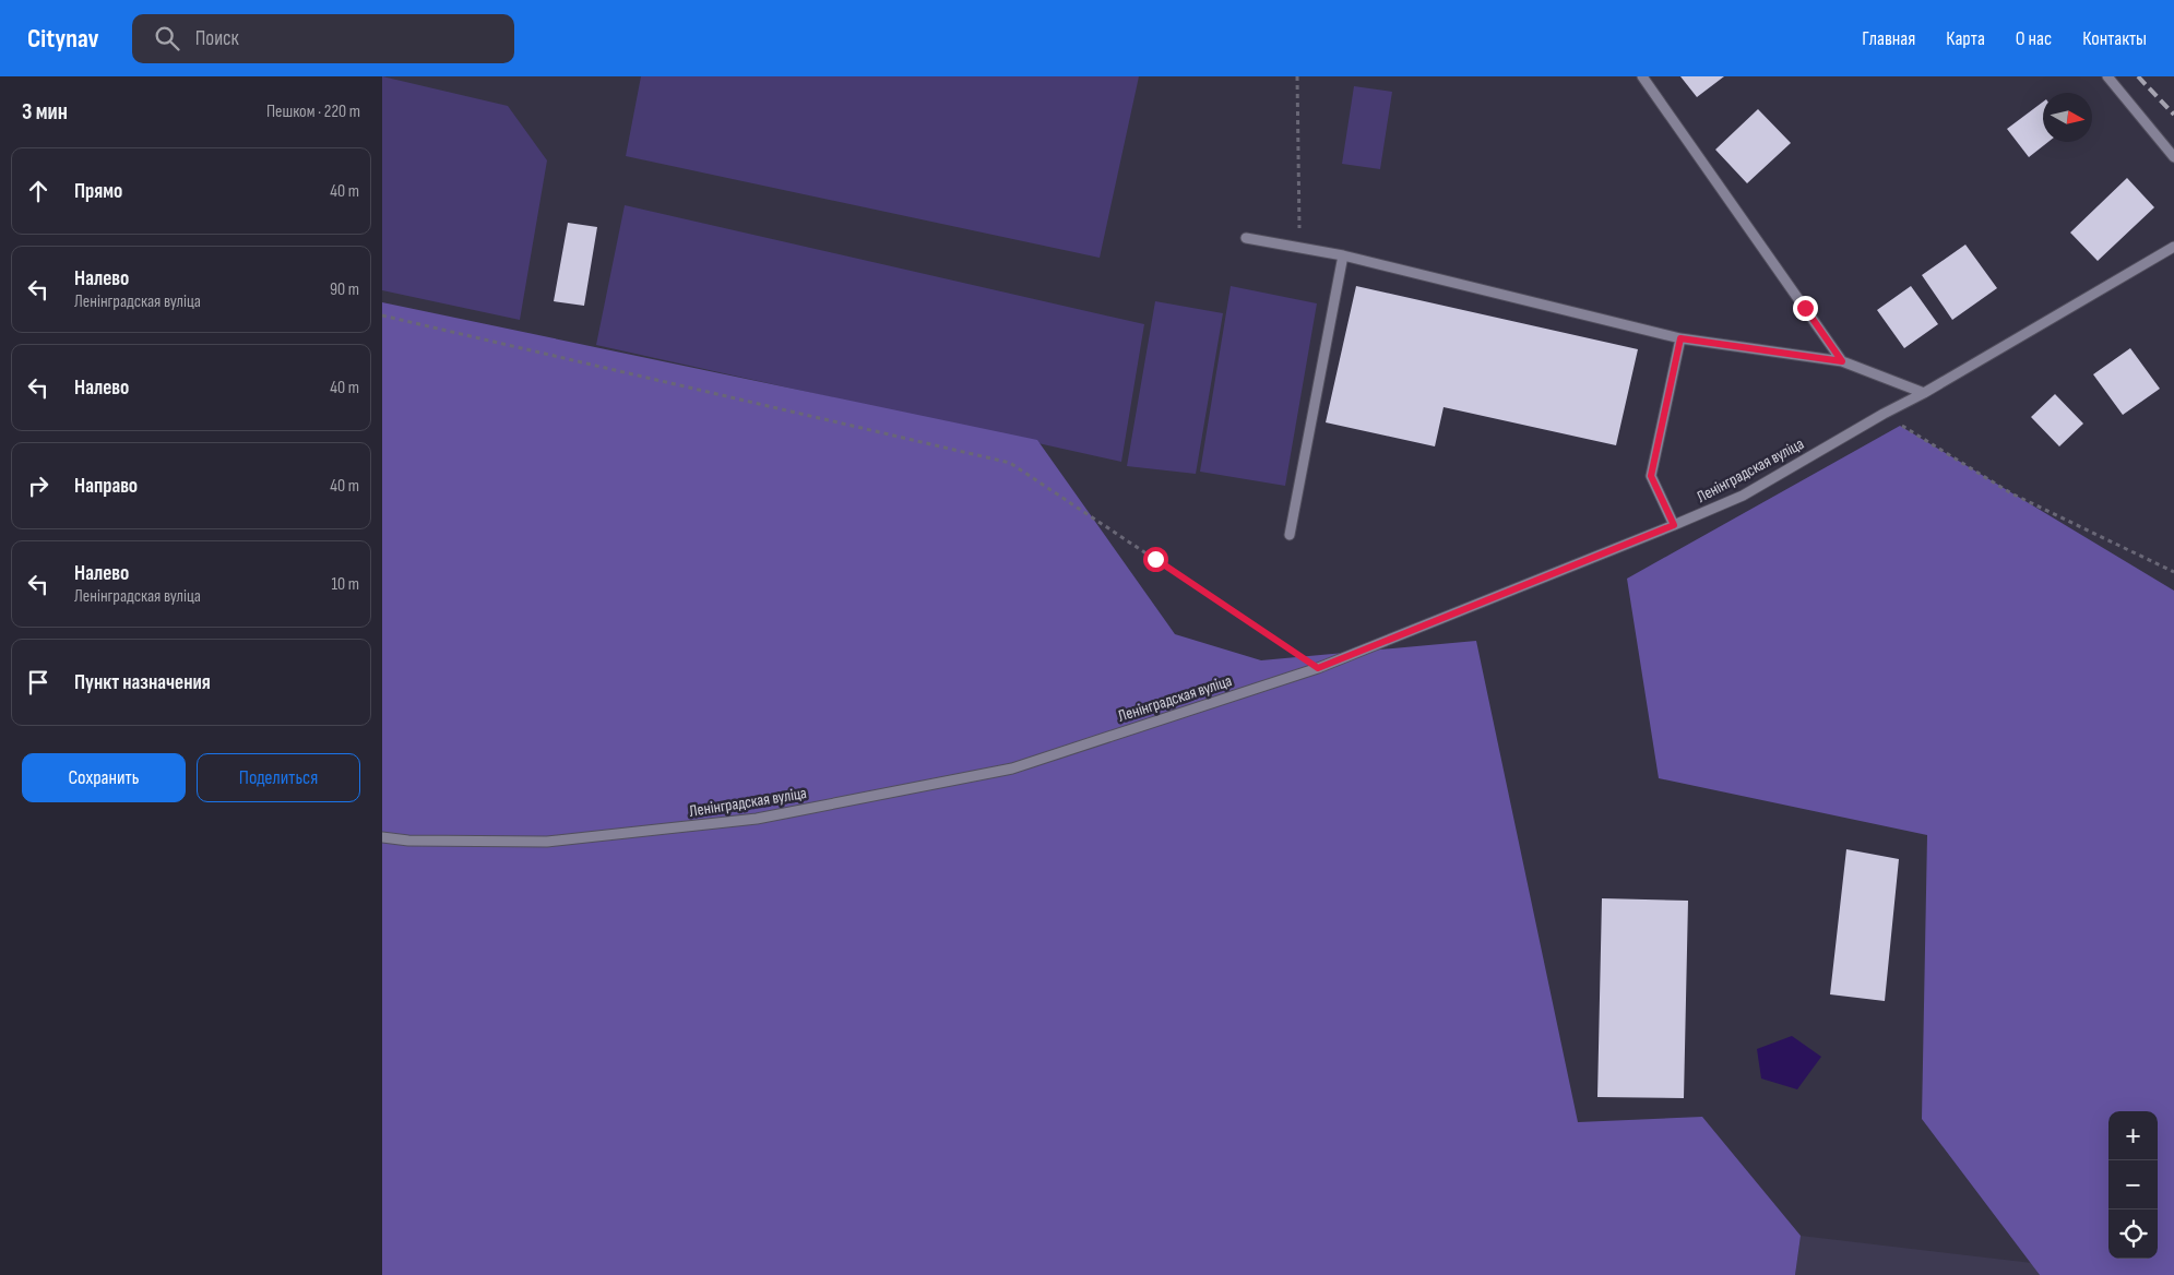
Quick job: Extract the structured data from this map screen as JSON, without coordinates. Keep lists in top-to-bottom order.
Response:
{
  "streets": {
    "street": ["Ленінградская вуліца"]
  },
  "north": "right",
  "page": {
    "header": "Citynav",
    "search": "Поиск",
    "nav": [
      "Главная",
      "Карта",
      "О нас",
      "Контакты"
    ],
    "heading": ["3 мин", "Пешком · 220 m"],
    "list": [
      ["Прямо", "40 m"],
      ["Налево", "Ленінградская вуліца", "90 m"],
      ["Налево", "40 m"],
      ["Направо", "40 m"],
      ["Налево", "Ленінградская вуліца", "10 m"],
      "Пункт назначения"
    ],
    "buttons": ["Сохранить", "Поделиться"],
    "map_buttons": ["+", "−"]
  }
}
